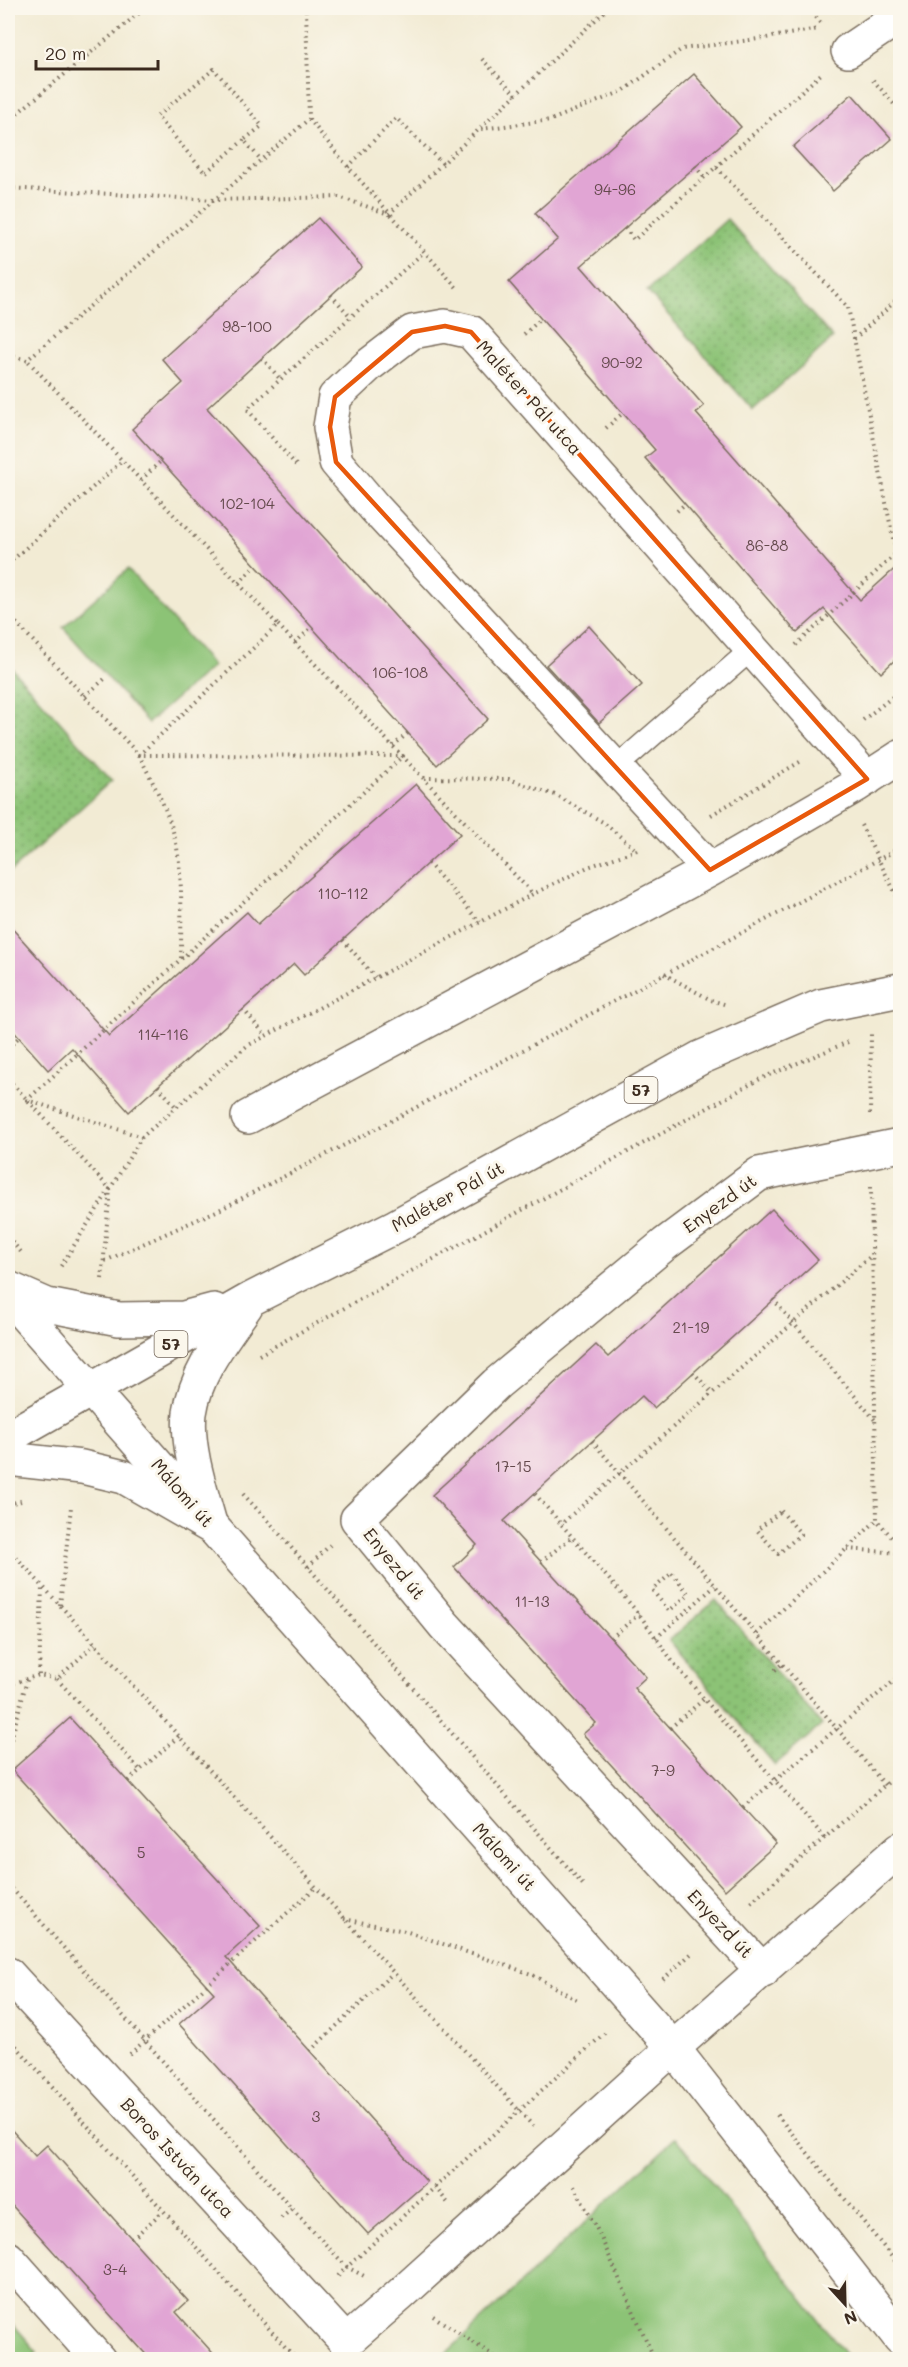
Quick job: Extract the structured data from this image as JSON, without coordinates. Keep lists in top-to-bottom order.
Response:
{
  "streets": {
    "street": [
      "Maléter Pál utca",
      "57",
      "Maléter Pál út",
      "Enyezd út",
      "Málomi út",
      "Boros István utca"
    ]
  },
  "crossings": [
    ["Maléter Pál út", "Málomi út"],
    ["Enyezd út", "Boros István utca"],
    ["Málomi út", "Boros István utca"]
  ],
  "house_numbers": [
    "94-96",
    "98-100",
    "90-92",
    "102-104",
    "86-88",
    "106-108",
    "110-112",
    "114-116",
    "21-19",
    "17-15",
    "11-13",
    "7-9",
    "5",
    "3",
    "3-4"
  ],
  "scale_bar": "20 m",
  "north": "bottom"
}
